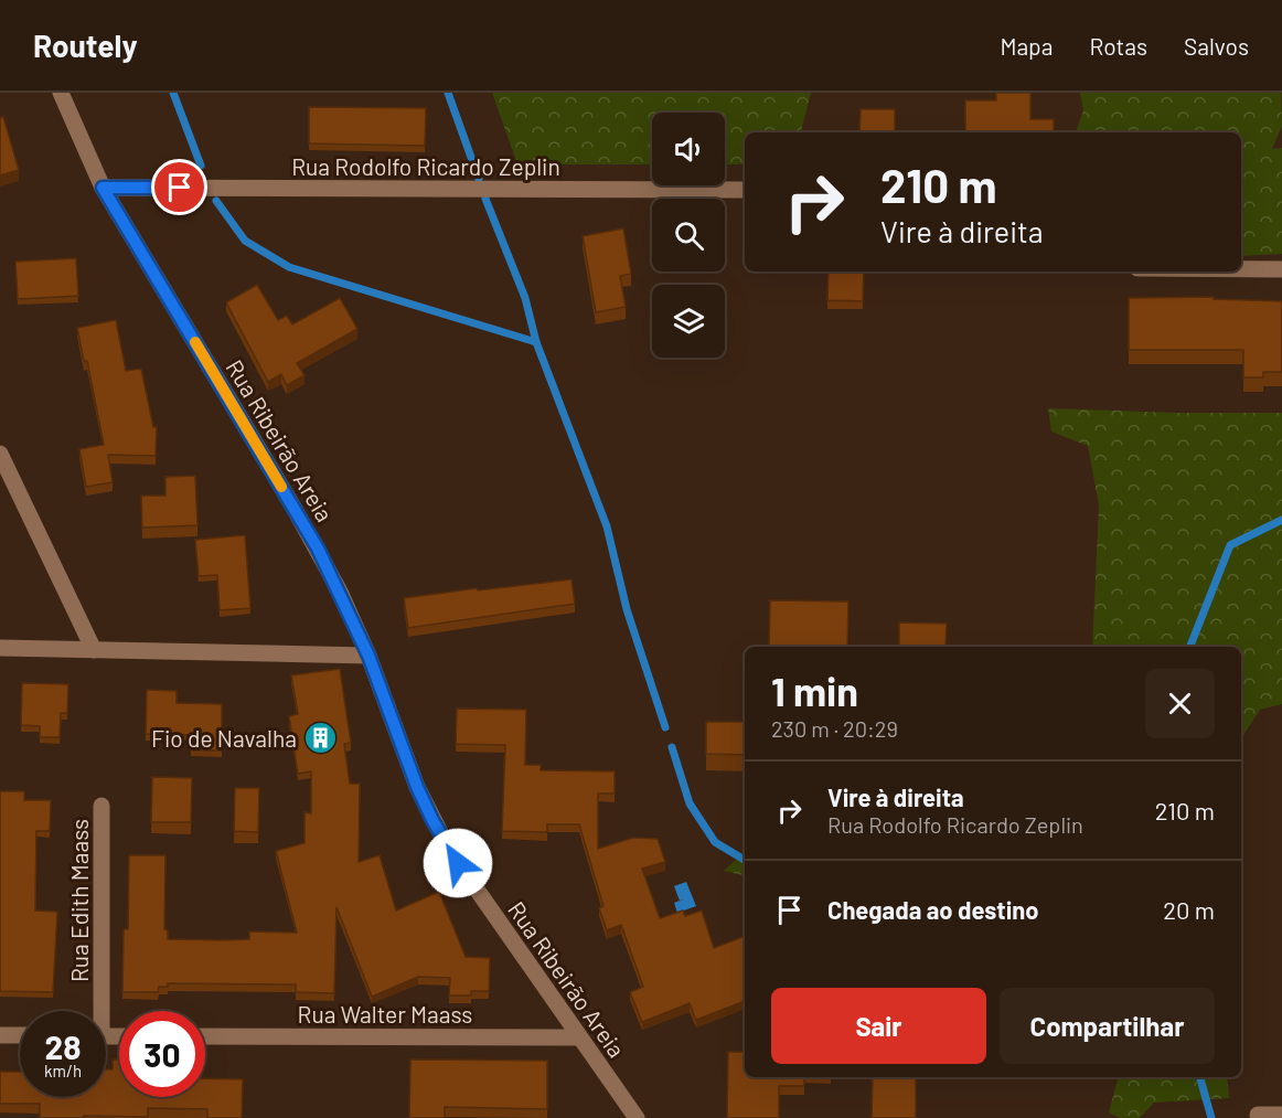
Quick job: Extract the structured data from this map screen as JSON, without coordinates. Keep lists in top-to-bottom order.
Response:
{
  "streets": {
    "street": [
      "Rua Rodolfo Ricardo Zeplin",
      "Rua Ribeirão Areia",
      "Rua Edith Maass",
      "Rua Walter Maass"
    ]
  },
  "crossings": [
    ["Rua Rodolfo Ricardo Zeplin", "Rua Ribeirão Areia"],
    ["Rua Ribeirão Areia", "Rua Walter Maass"]
  ],
  "places": {
    "building": ["Fio de Navalha"]
  },
  "page": {
    "header": "Routely",
    "nav": ["Mapa", "Rotas", "Salvos"],
    "turn": ["210 m", "Vire à direita"],
    "heading": ["1 min", "230 m · 20:29"],
    "list": [
      {
        "name": "Vire à direita",
        "note": "Rua Rodolfo Ricardo Zeplin",
        "value": "210 m"
      },
      {
        "name": "Chegada ao destino",
        "value": "20 m"
      }
    ],
    "buttons": ["Sair", "Compartilhar"],
    "speed": "28 km/h",
    "limit": "30"
  }
}
